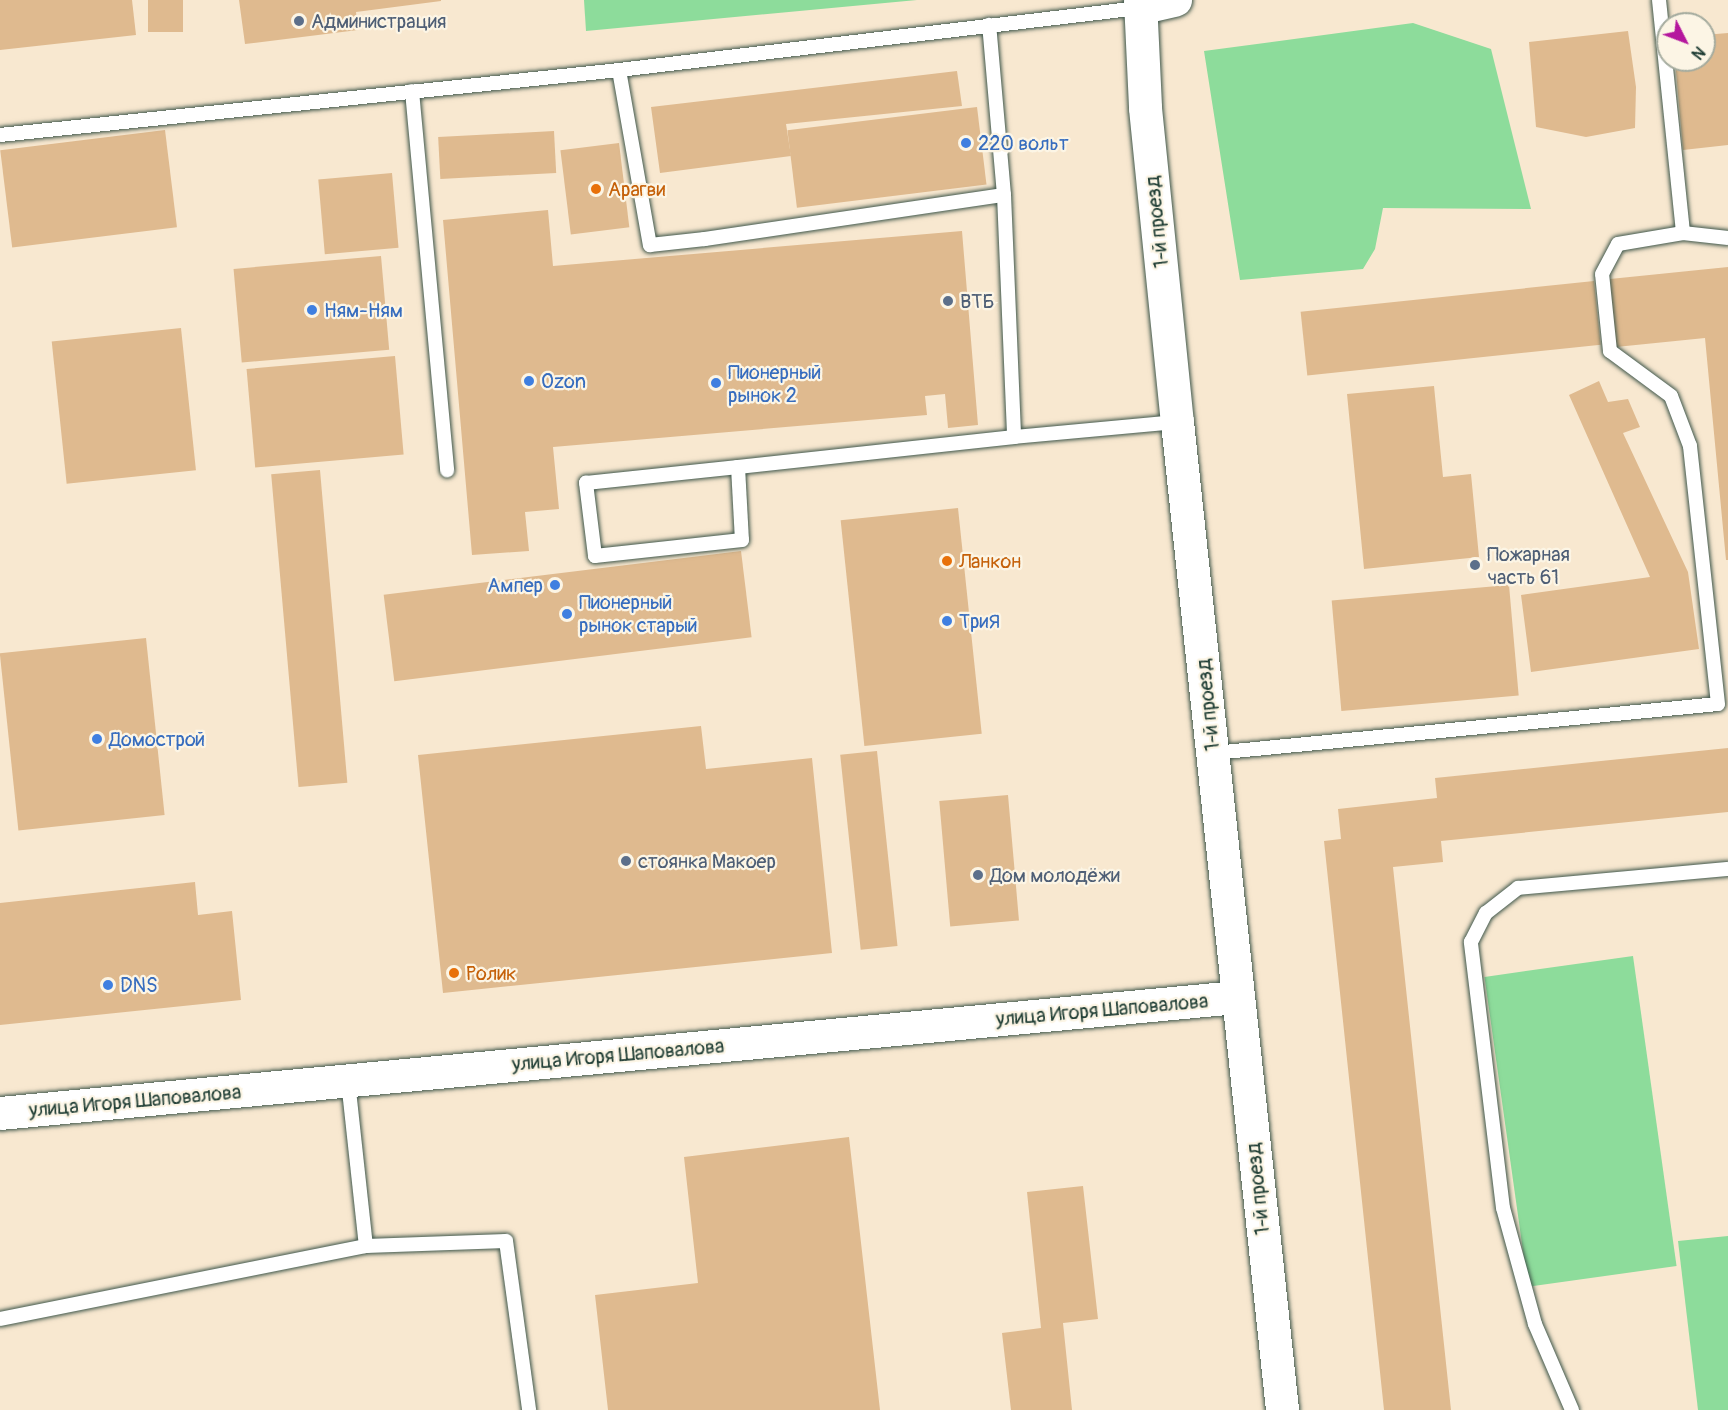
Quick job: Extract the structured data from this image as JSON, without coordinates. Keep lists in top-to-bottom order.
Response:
{
  "streets": {
    "street": ["1-й проезд", "улица Игоря Шаповалова"]
  },
  "crossings": [
    ["1-й проезд", "улица Игоря Шаповалова"]
  ],
  "places": [
    "Администрация",
    "220 вольт",
    "Арагви",
    "ВТБ",
    "Ням-Ням",
    "Ozon",
    "Пионерный рынок 2",
    "Ланкон",
    "Пожарная часть 61",
    "Ампер",
    "Пионерный рынок старый",
    "ТриЯ",
    "Домострой",
    "стоянка Макоер",
    "Дом молодёжи",
    "Ролик",
    "DNS"
  ],
  "north": "bottom right"
}
